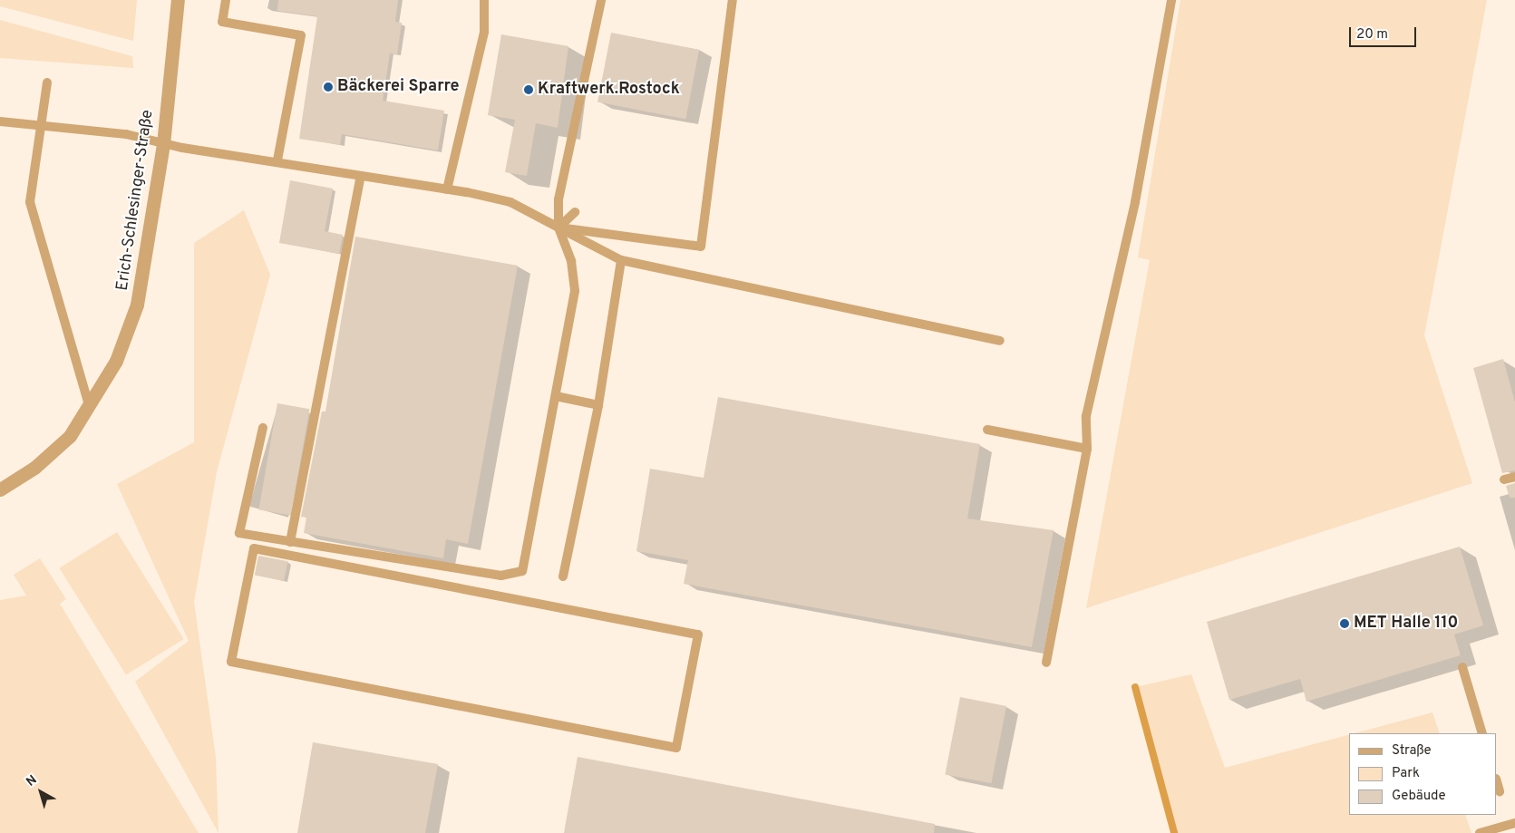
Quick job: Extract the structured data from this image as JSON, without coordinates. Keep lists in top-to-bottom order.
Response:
{
  "streets": {
    "street": ["Erich-Schlesinger-Straße"]
  },
  "places": ["Bäckerei Sparre", "Kraftwerk.Rostock", "MET Halle 110"],
  "legend": ["Straße", "Park", "Gebäude"],
  "scale_bar": "20 m",
  "north": "top left"
}
